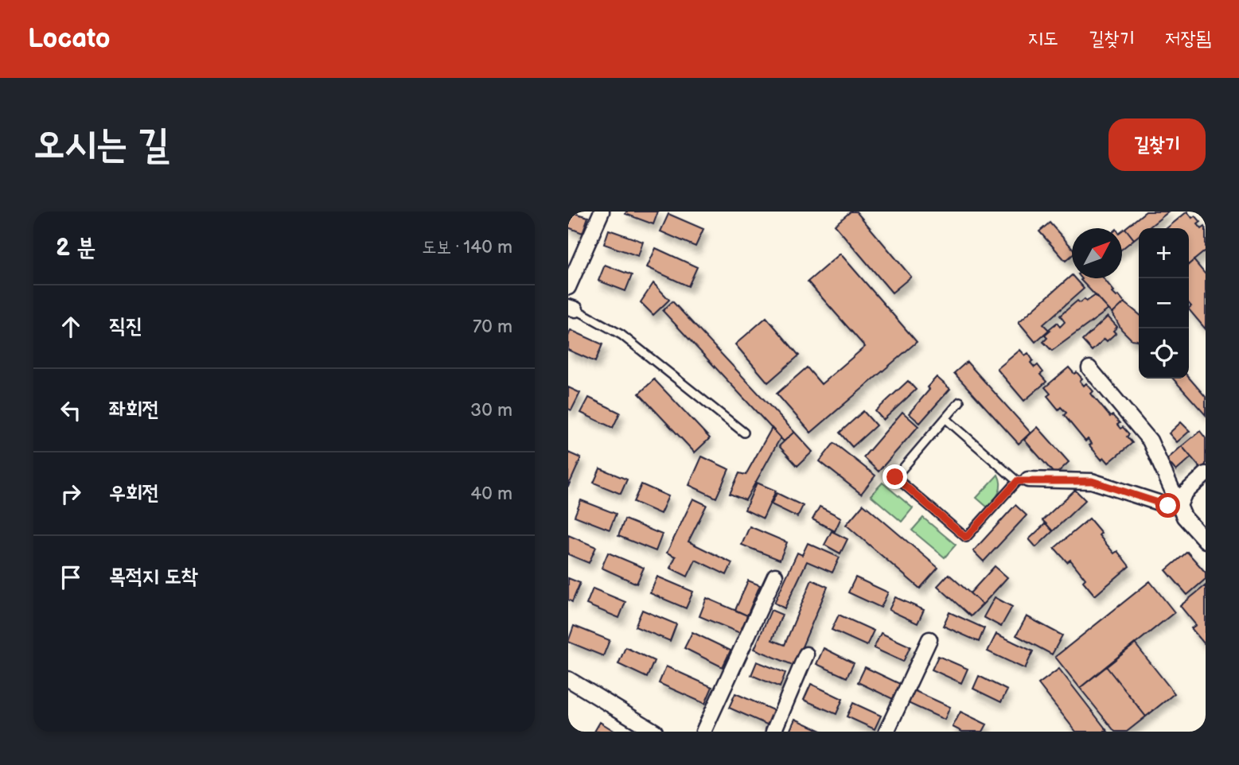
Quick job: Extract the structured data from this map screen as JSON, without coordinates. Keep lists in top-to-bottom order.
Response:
{
  "north": "top right",
  "page": {
    "header": "Locato",
    "nav": ["지도", "길찾기", "저장됨"],
    "buttons": "길찾기",
    "title": "오시는 길",
    "heading": ["2 분", "도보 · 140 m"],
    "map_buttons": ["+", "−"],
    "list": [
      ["직진", "70 m"],
      ["좌회전", "30 m"],
      ["우회전", "40 m"],
      "목적지 도착"
    ]
  }
}
